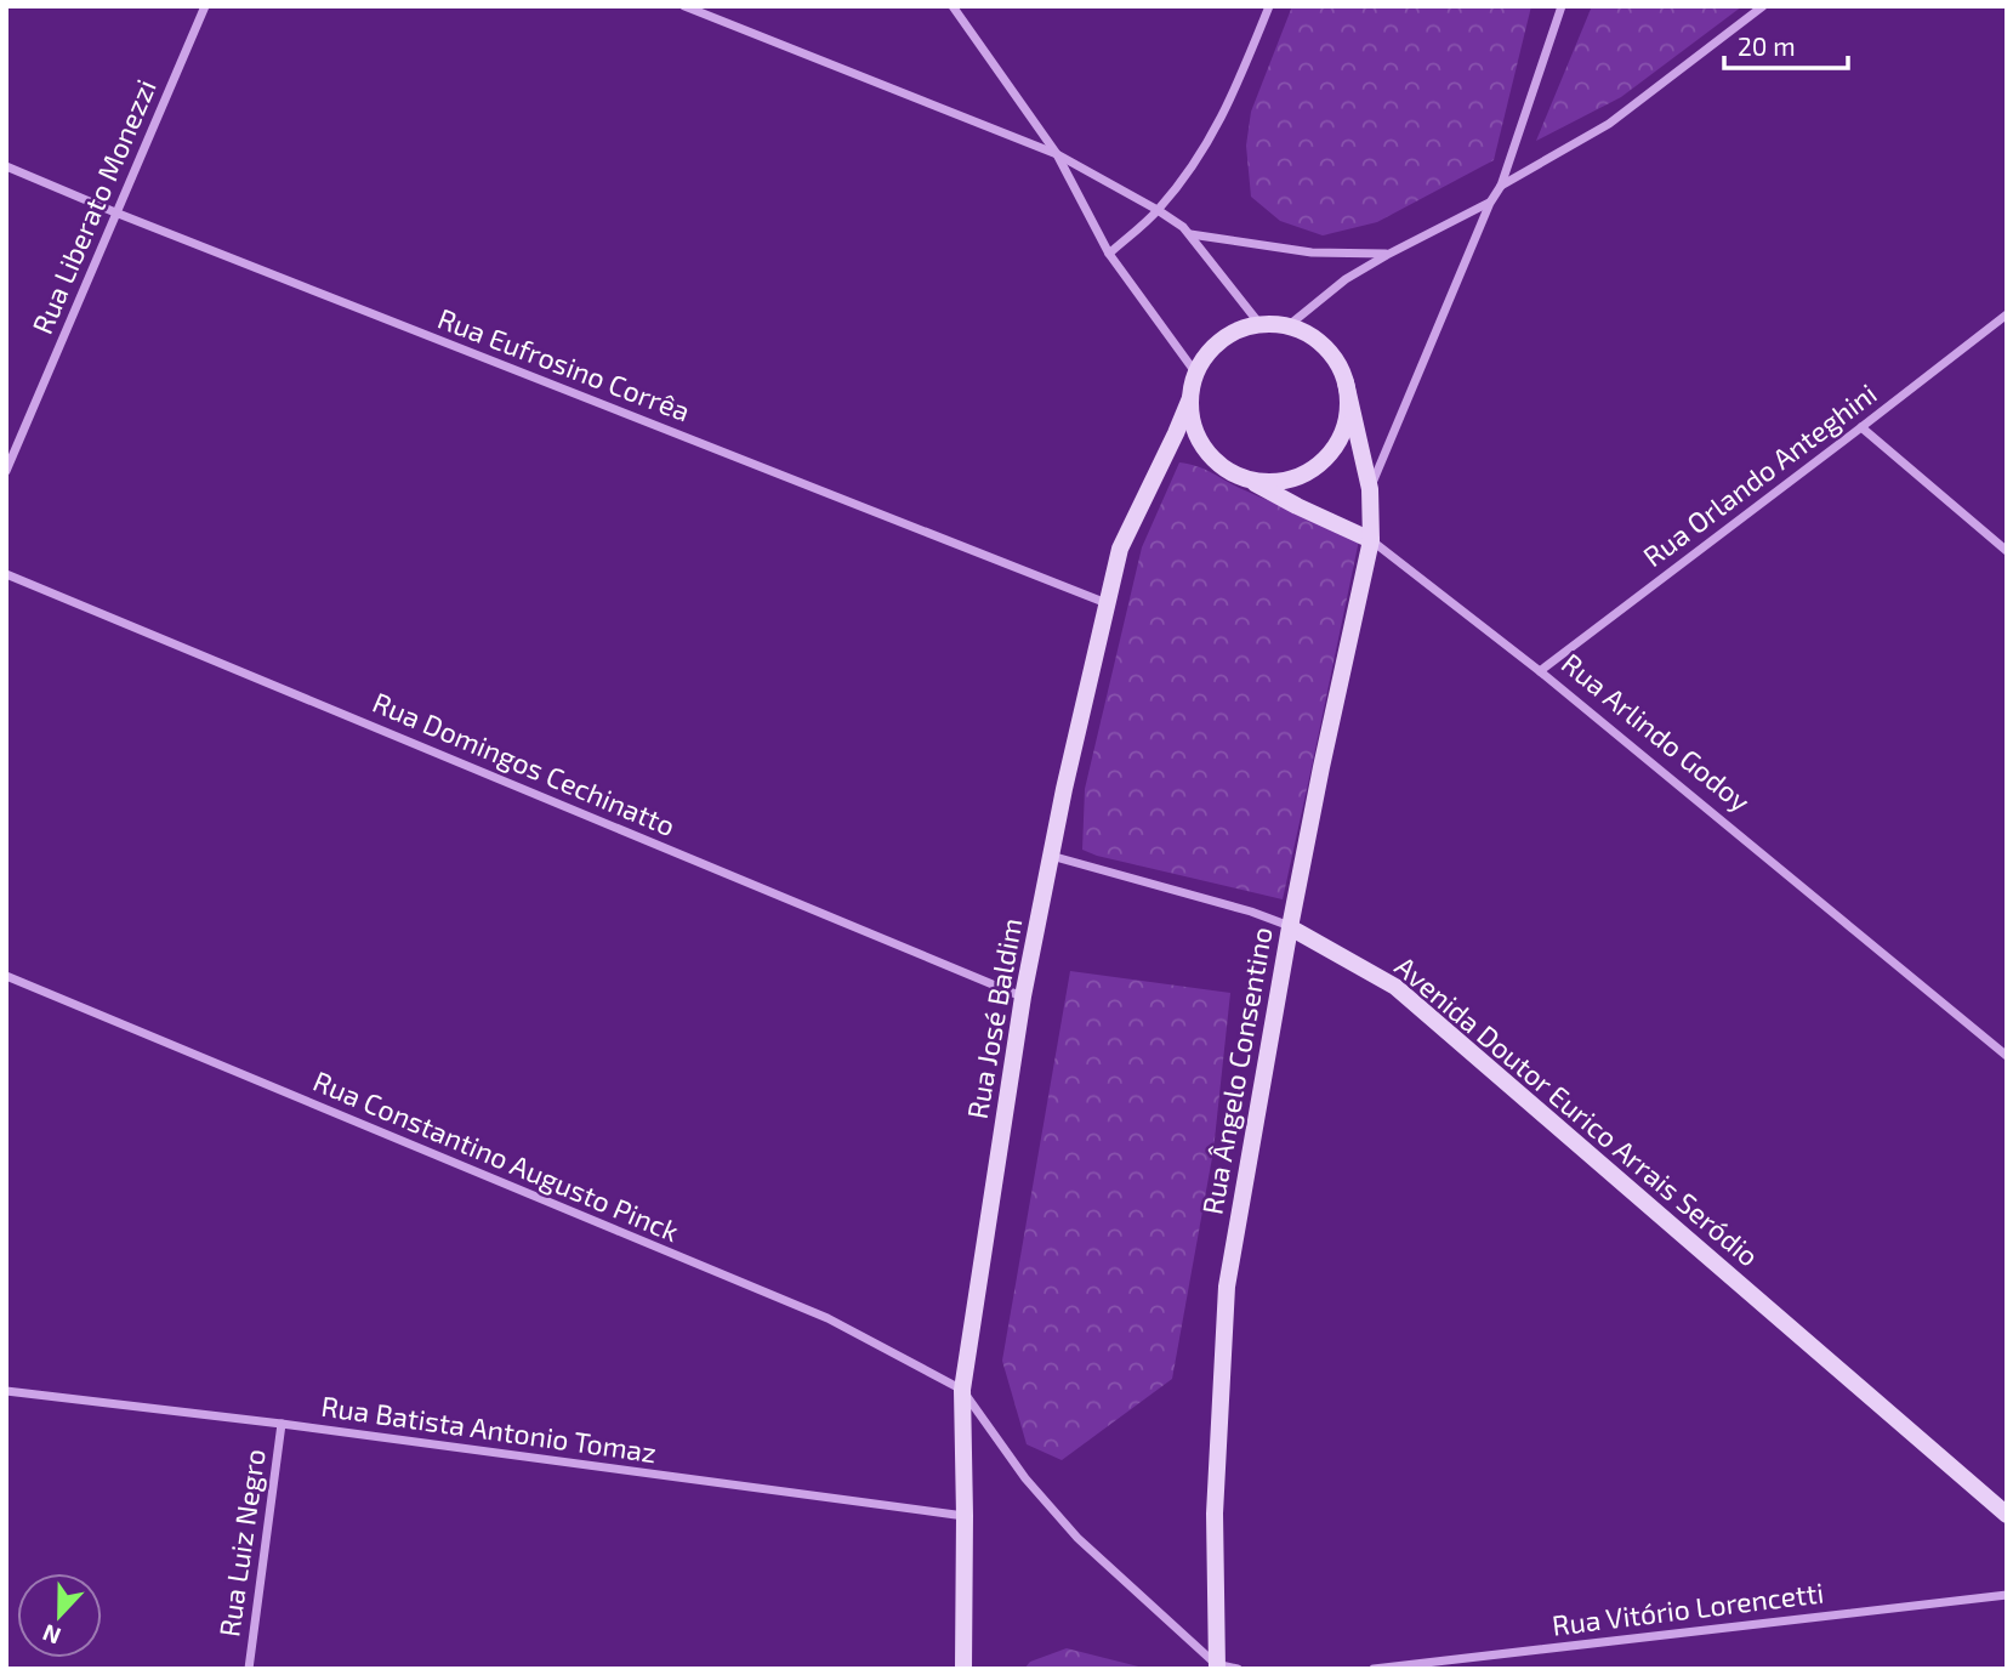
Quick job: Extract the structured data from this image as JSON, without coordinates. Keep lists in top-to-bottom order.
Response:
{
  "streets": {
    "street": [
      "Rua Liberato Monezzi",
      "Rua Eufrosino Corrêa",
      "Rua Orlando Anteghini",
      "Rua Arlindo Godoy",
      "Rua Domingos Cechinatto",
      "Rua José Baldim",
      "Rua Ângelo Consentino",
      "Avenida Doutor Eurico Arrais Seródio",
      "Rua Constantino Augusto Pinck",
      "Rua Batista Antonio Tomaz",
      "Rua Luiz Negro",
      "Rua Vitório Lorencetti"
    ]
  },
  "crossings": [
    ["Rua Liberato Monezzi", "Rua Eufrosino Corrêa"],
    ["Rua Eufrosino Corrêa", "Rua José Baldim"],
    ["Rua Orlando Anteghini", "Rua Arlindo Godoy"],
    ["Rua Arlindo Godoy", "Rua José Baldim"],
    ["Rua Arlindo Godoy", "Rua Ângelo Consentino"],
    ["Rua Domingos Cechinatto", "Rua José Baldim"],
    ["Rua José Baldim", "Rua Ângelo Consentino"],
    ["Rua José Baldim", "Avenida Doutor Eurico Arrais Seródio"],
    ["Rua José Baldim", "Rua Constantino Augusto Pinck"],
    ["Rua José Baldim", "Rua Batista Antonio Tomaz"],
    ["Rua Ângelo Consentino", "Avenida Doutor Eurico Arrais Seródio"],
    ["Rua Batista Antonio Tomaz", "Rua Luiz Negro"]
  ],
  "scale_bar": "20 m",
  "north": "bottom"
}
